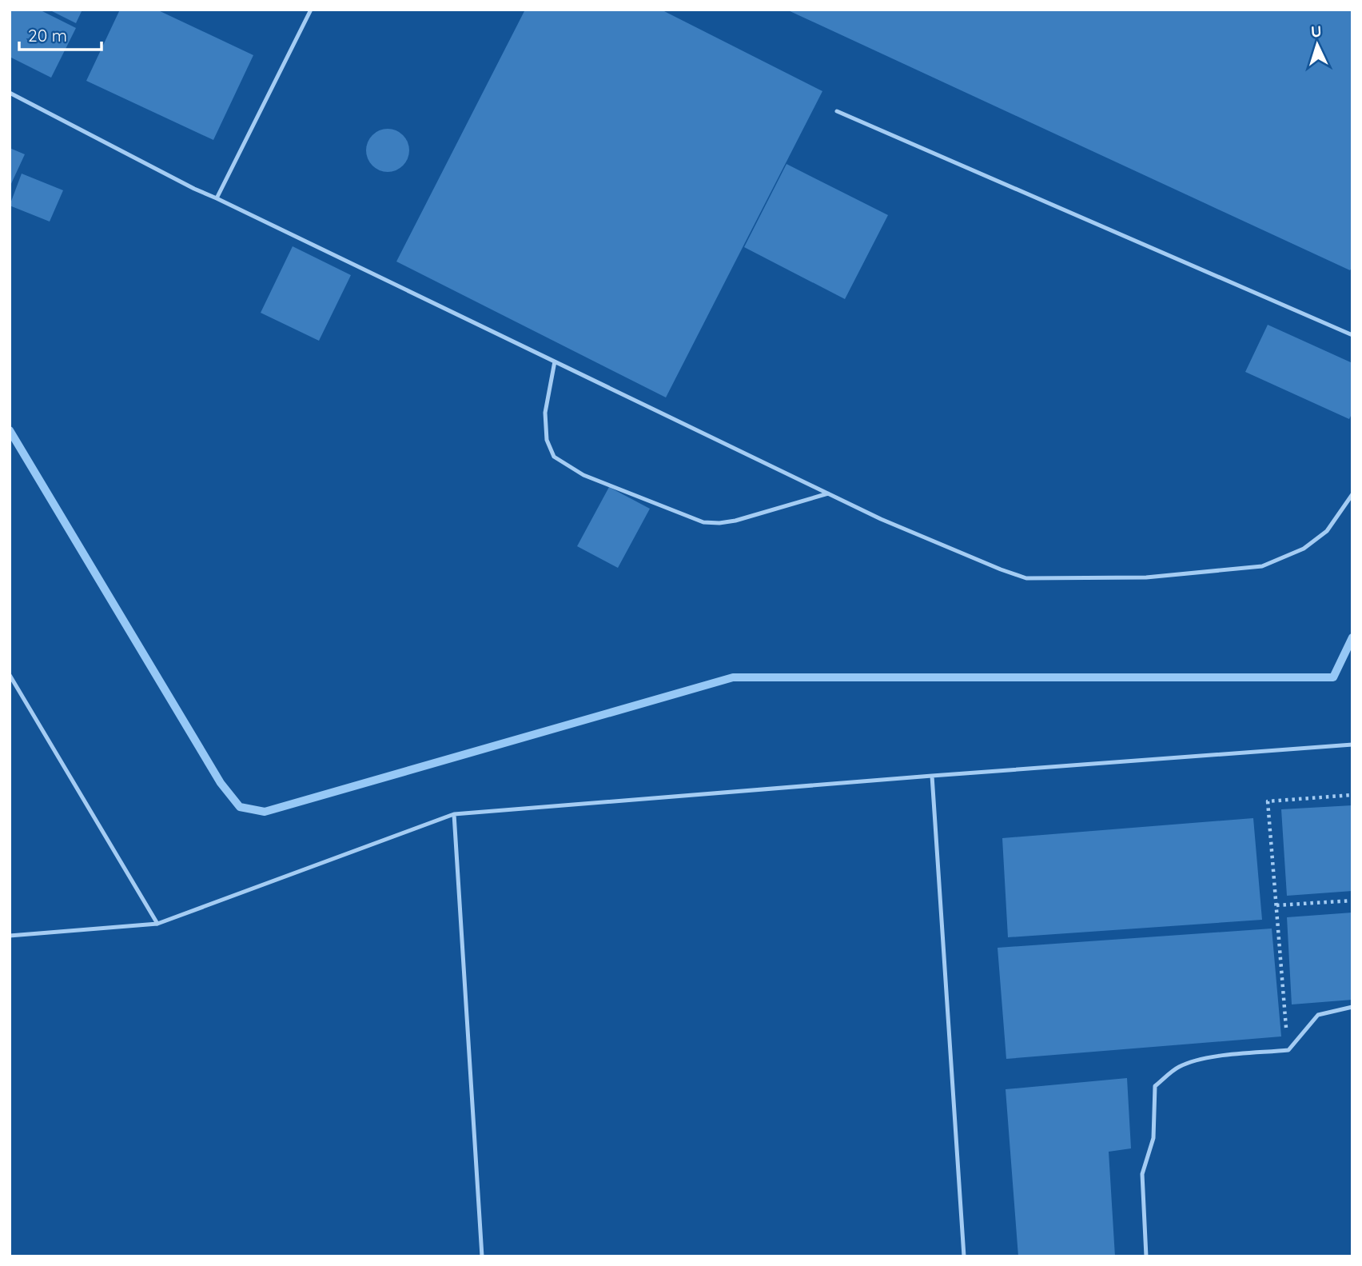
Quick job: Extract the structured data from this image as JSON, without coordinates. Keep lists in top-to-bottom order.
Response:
{
  "scale_bar": "20 m",
  "north": "top"
}
